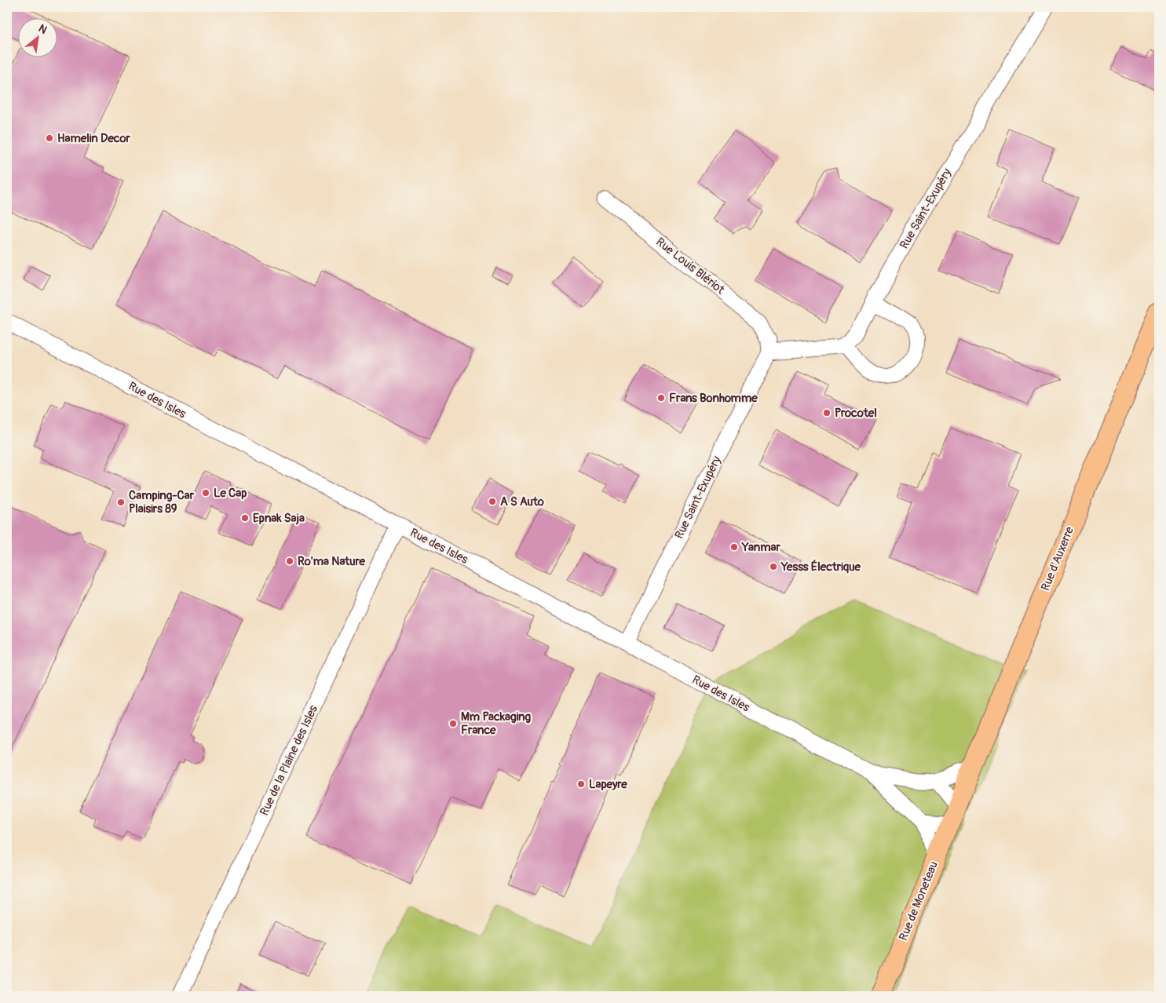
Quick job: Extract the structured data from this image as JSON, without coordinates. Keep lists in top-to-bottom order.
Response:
{
  "streets": {
    "main road": ["Rue d'Auxerre", "Rue de Moneteau"],
    "street": [
      "Rue Saint-Exupéry",
      "Rue Louis Blériot",
      "Rue des Isles",
      "Rue de la Plaine des Isles"
    ]
  },
  "crossings": [
    ["Rue Saint-Exupéry", "Rue Louis Blériot"],
    ["Rue Saint-Exupéry", "Rue des Isles"],
    ["Rue des Isles", "Rue d'Auxerre"],
    ["Rue des Isles", "Rue de la Plaine des Isles"],
    ["Rue des Isles", "Rue de Moneteau"],
    ["Rue d'Auxerre", "Rue de Moneteau"]
  ],
  "places": [
    "Hamelin Decor",
    "Frans Bonhomme",
    "Procotel",
    "Le Cap",
    "A S Auto",
    "Camping-Car Plaisirs 89",
    "Epnak Saja",
    "Yanmar",
    "Ro'ma Nature",
    "Yesss Électrique",
    "Mm Packaging France",
    "Lapeyre"
  ],
  "north": "top right"
}
